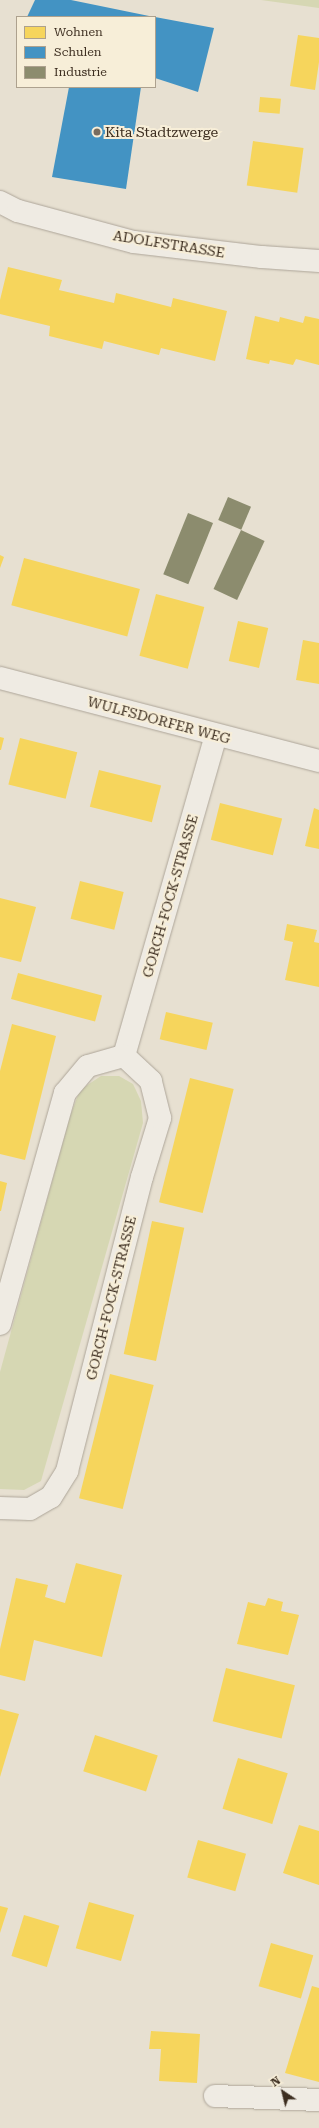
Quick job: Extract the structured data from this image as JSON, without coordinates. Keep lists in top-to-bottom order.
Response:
{
  "streets": {
    "street": ["ADOLFSTRASSE", "WULFSDORFER WEG", "GORCH-FOCK-STRASSE"]
  },
  "crossings": [
    ["WULFSDORFER WEG", "GORCH-FOCK-STRASSE"]
  ],
  "places": ["Kita Stadtzwerge"],
  "legend": ["Wohnen", "Schulen", "Industrie"],
  "north": "top left"
}
